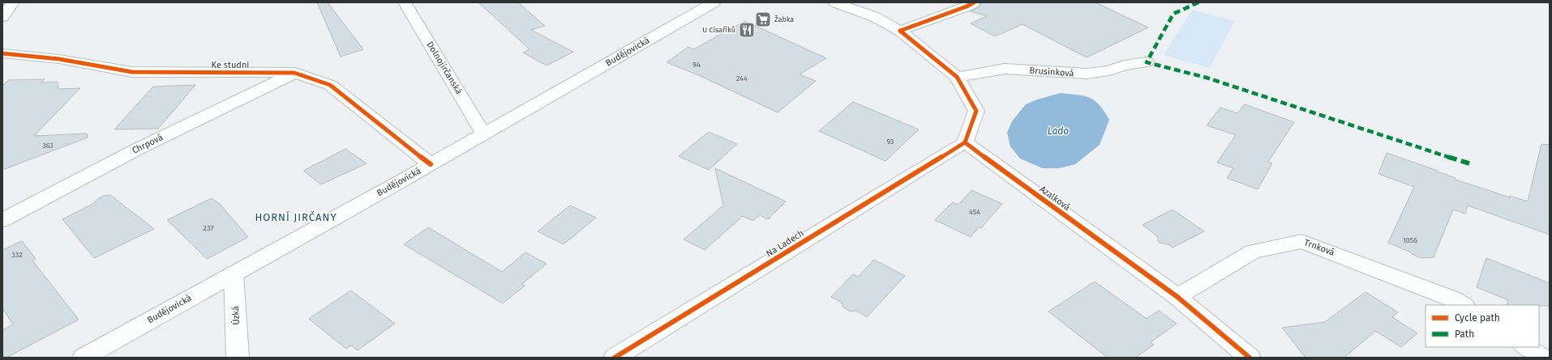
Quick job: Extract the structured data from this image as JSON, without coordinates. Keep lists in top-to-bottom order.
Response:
{
  "streets": {
    "street": [
      "Budějovická",
      "Ke studni",
      "Dolnojirčanská",
      "Brusinková",
      "Chrpová",
      "Azalková",
      "Na Ladech",
      "Trnková",
      "Úzká"
    ]
  },
  "crossings": [
    ["Budějovická", "Ke studni"],
    ["Budějovická", "Dolnojirčanská"],
    ["Budějovická", "Úzká"],
    ["Ke studni", "Chrpová"],
    ["Azalková", "Na Ladech"],
    ["Azalková", "Trnková"]
  ],
  "districts": ["HORNÍ JIRČANY"],
  "water": ["Lado"],
  "places": {
    "supermarket": ["Žabka"],
    "restaurant": ["U Císaříků"]
  },
  "house_numbers": [
    "94",
    "244",
    "93",
    "363",
    "454",
    "237",
    "1056",
    "332"
  ],
  "legend": ["Cycle path", "Path"]
}
